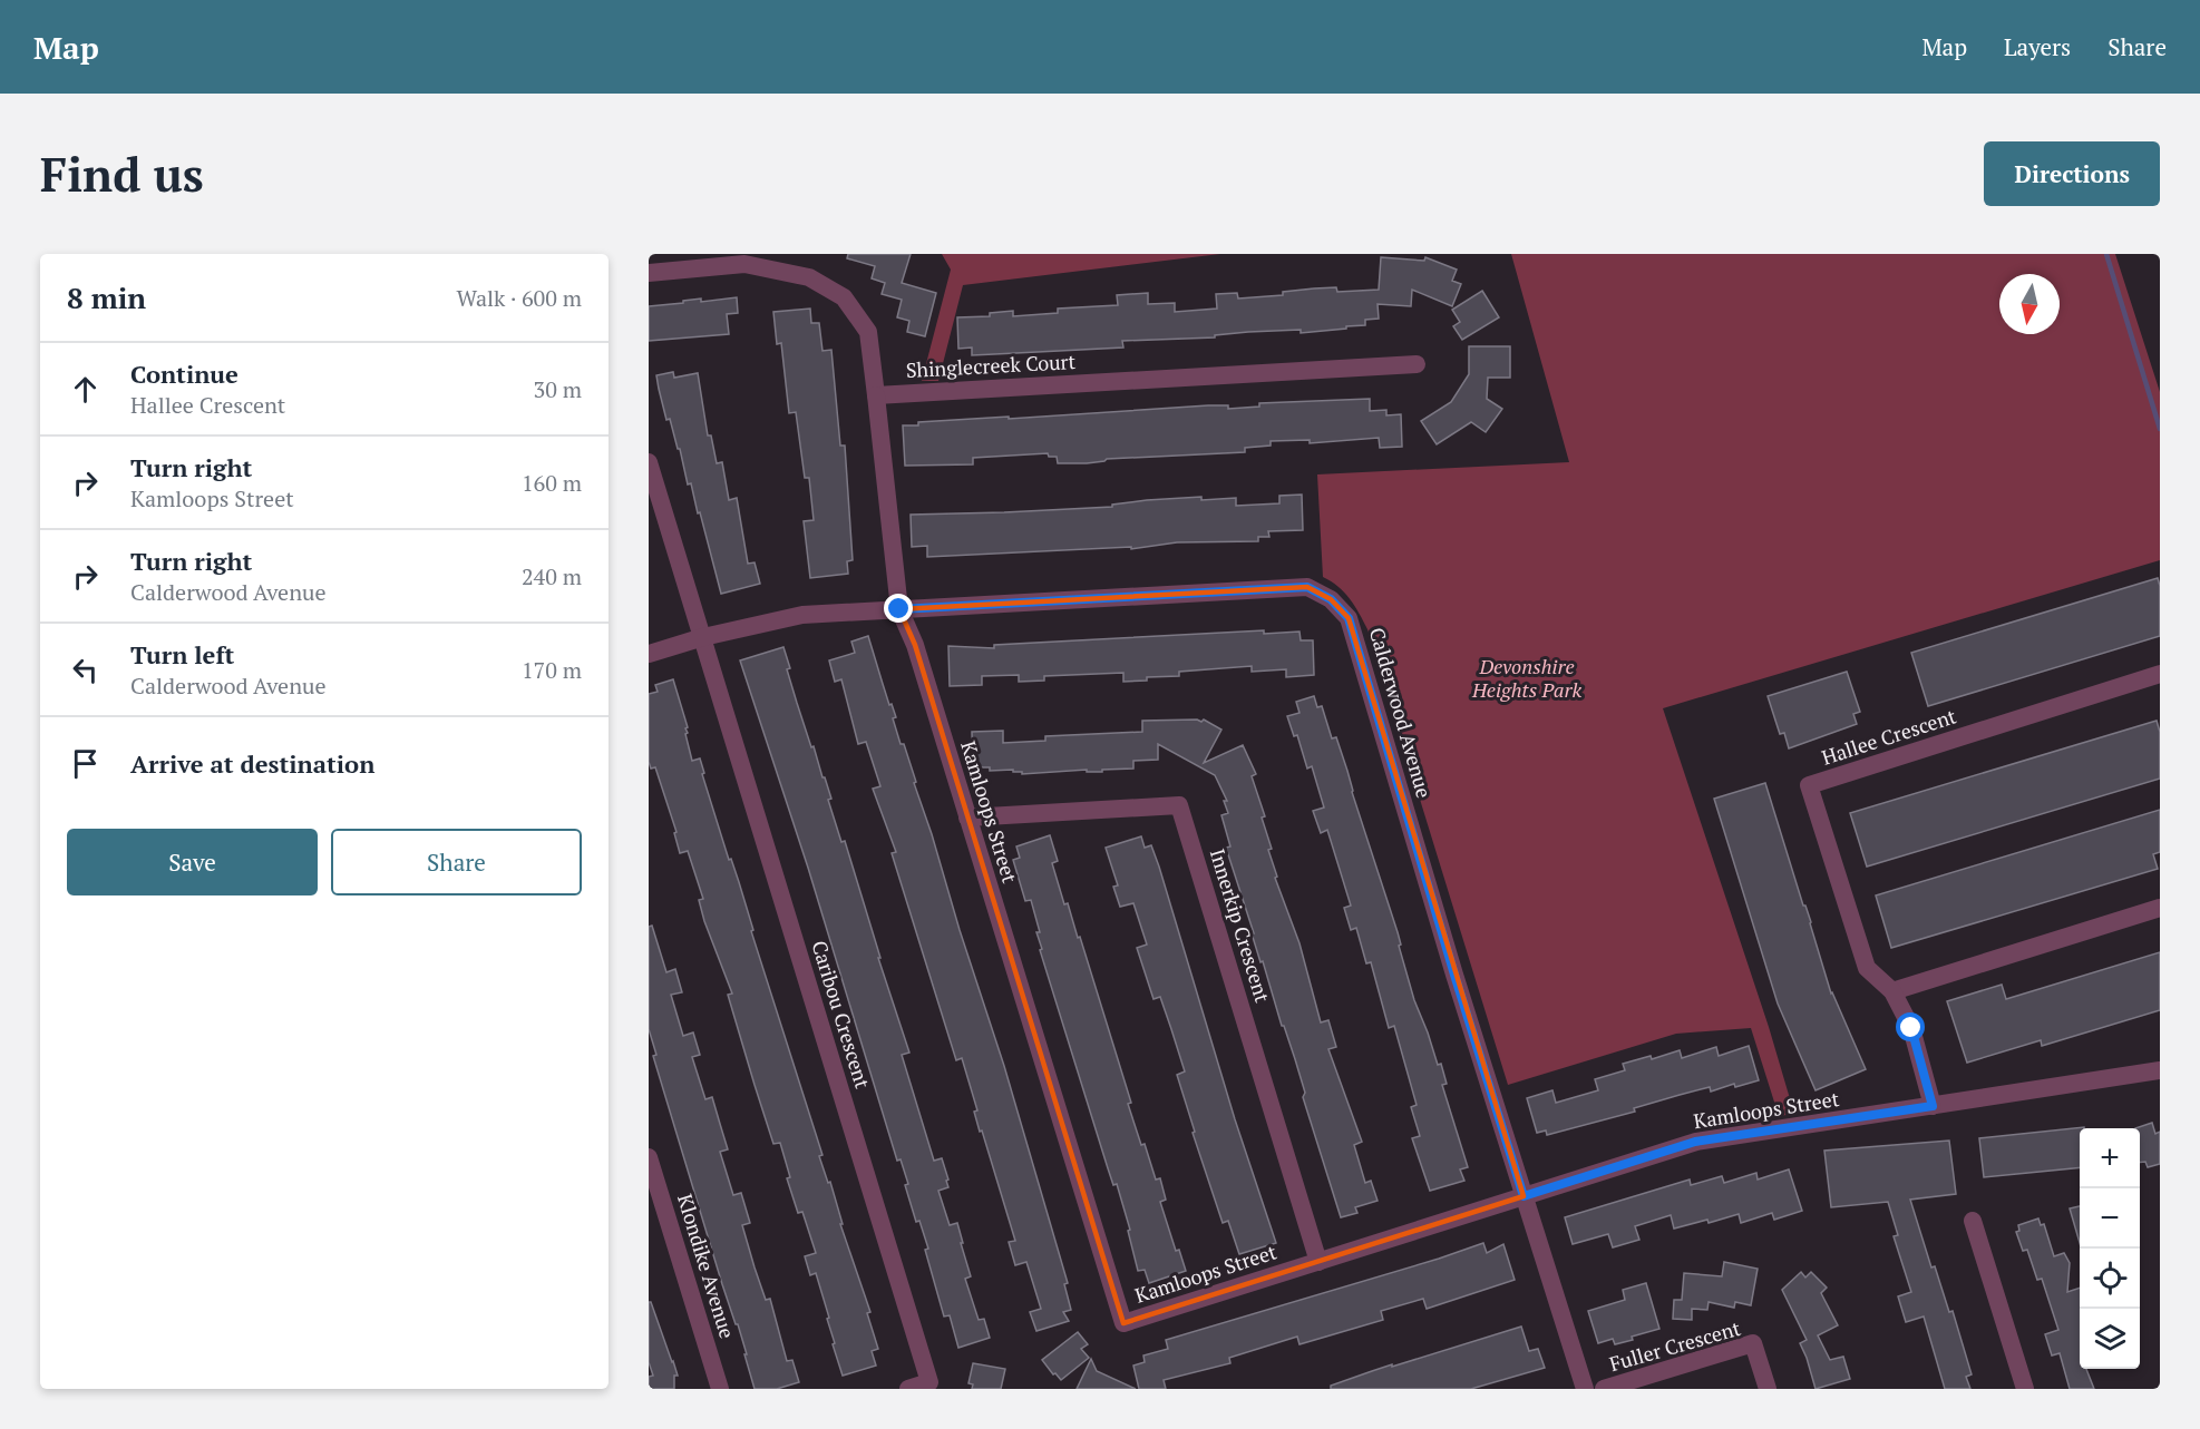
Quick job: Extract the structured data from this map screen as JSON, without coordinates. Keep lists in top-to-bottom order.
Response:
{
  "streets": {
    "street": [
      "Shinglecreek Court",
      "Calderwood Avenue",
      "Hallee Crescent",
      "Kamloops Street",
      "Innerkip Crescent",
      "Caribou Crescent",
      "Klondike Avenue",
      "Fuller Crescent"
    ]
  },
  "crossings": [
    ["Shinglecreek Court", "Kamloops Street"],
    ["Calderwood Avenue", "Kamloops Street"],
    ["Calderwood Avenue", "Caribou Crescent"],
    ["Hallee Crescent", "Kamloops Street"],
    ["Kamloops Street", "Innerkip Crescent"]
  ],
  "parks": ["Devonshire Heights Park"],
  "north": "bottom",
  "page": {
    "header": "Map",
    "nav": ["Map", "Layers", "Share"],
    "buttons": [
      "Directions",
      ["Save", "Share"]
    ],
    "title": "Find us",
    "heading": ["8 min", "Walk · 600 m"],
    "list": [
      ["Continue", "Hallee Crescent", "30 m"],
      ["Turn right", "Kamloops Street", "160 m"],
      ["Turn right", "Calderwood Avenue", "240 m"],
      ["Turn left", "Calderwood Avenue", "170 m"],
      "Arrive at destination"
    ],
    "map_buttons": ["+", "−"]
  }
}
